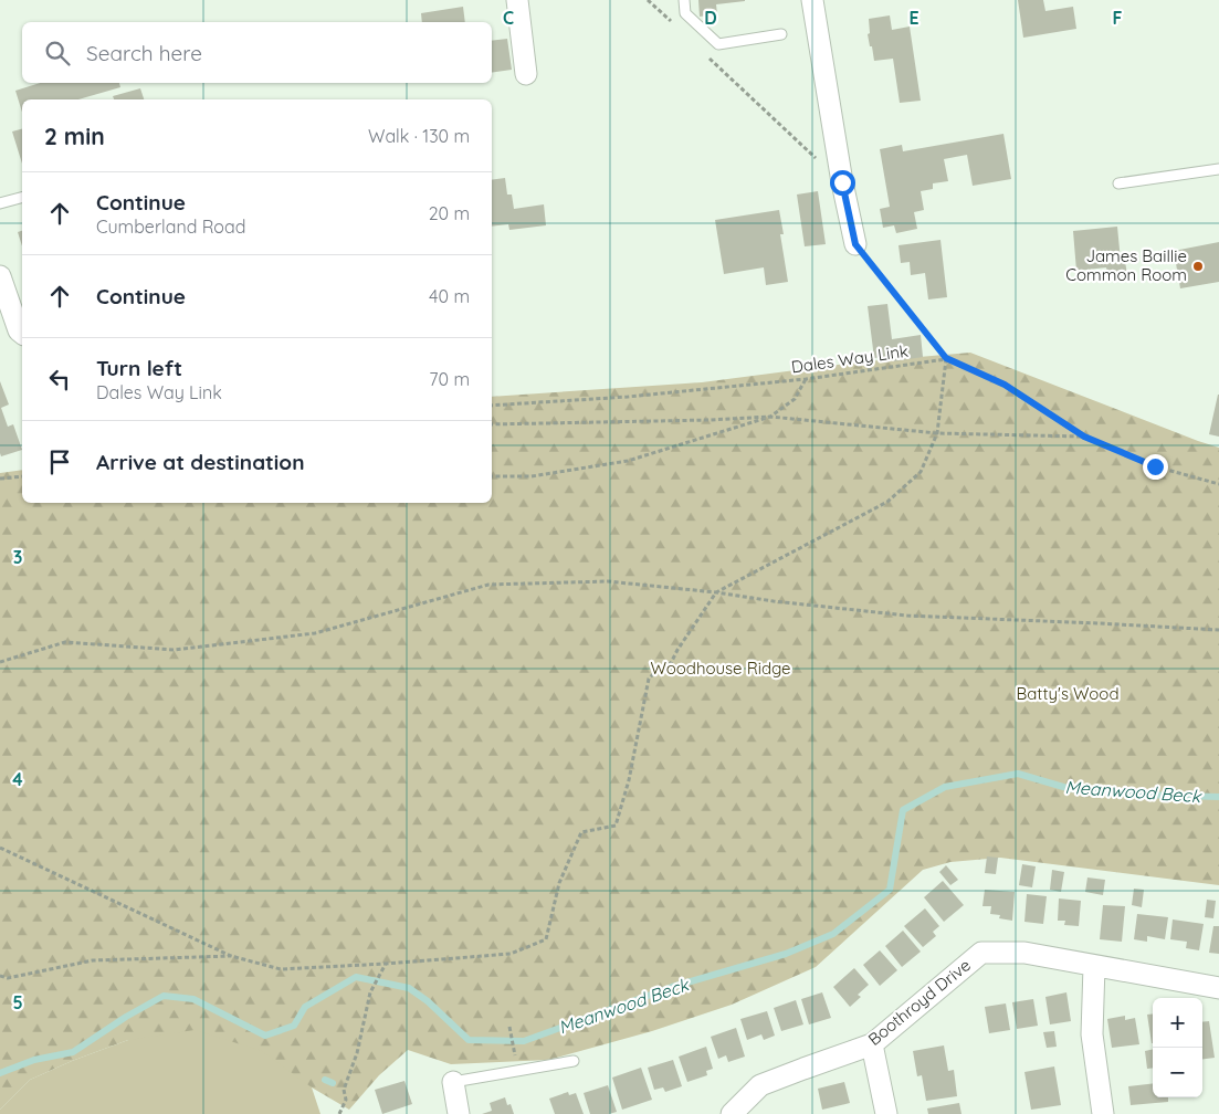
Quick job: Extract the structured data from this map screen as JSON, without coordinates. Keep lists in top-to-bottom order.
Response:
{
  "streets": {
    "street": ["Boothroyd Drive"],
    "path": ["Dales Way Link"]
  },
  "water": ["Meanwood Beck"],
  "parks": ["Woodhouse Ridge", "Batty's Wood"],
  "places": ["James Baillie Common Room"],
  "page": {
    "search": "Search here",
    "heading": ["2 min", "Walk · 130 m"],
    "list": [
      ["Continue", "Cumberland Road", "20 m"],
      ["Continue", "40 m"],
      ["Turn left", "Dales Way Link", "70 m"],
      "Arrive at destination"
    ],
    "map_buttons": ["+", "−"]
  },
  "grid": {
    "columns": [
      "C",
      "D",
      "E",
      "F"
    ],
    "rows": ["3", "4", "5"]
  }
}
